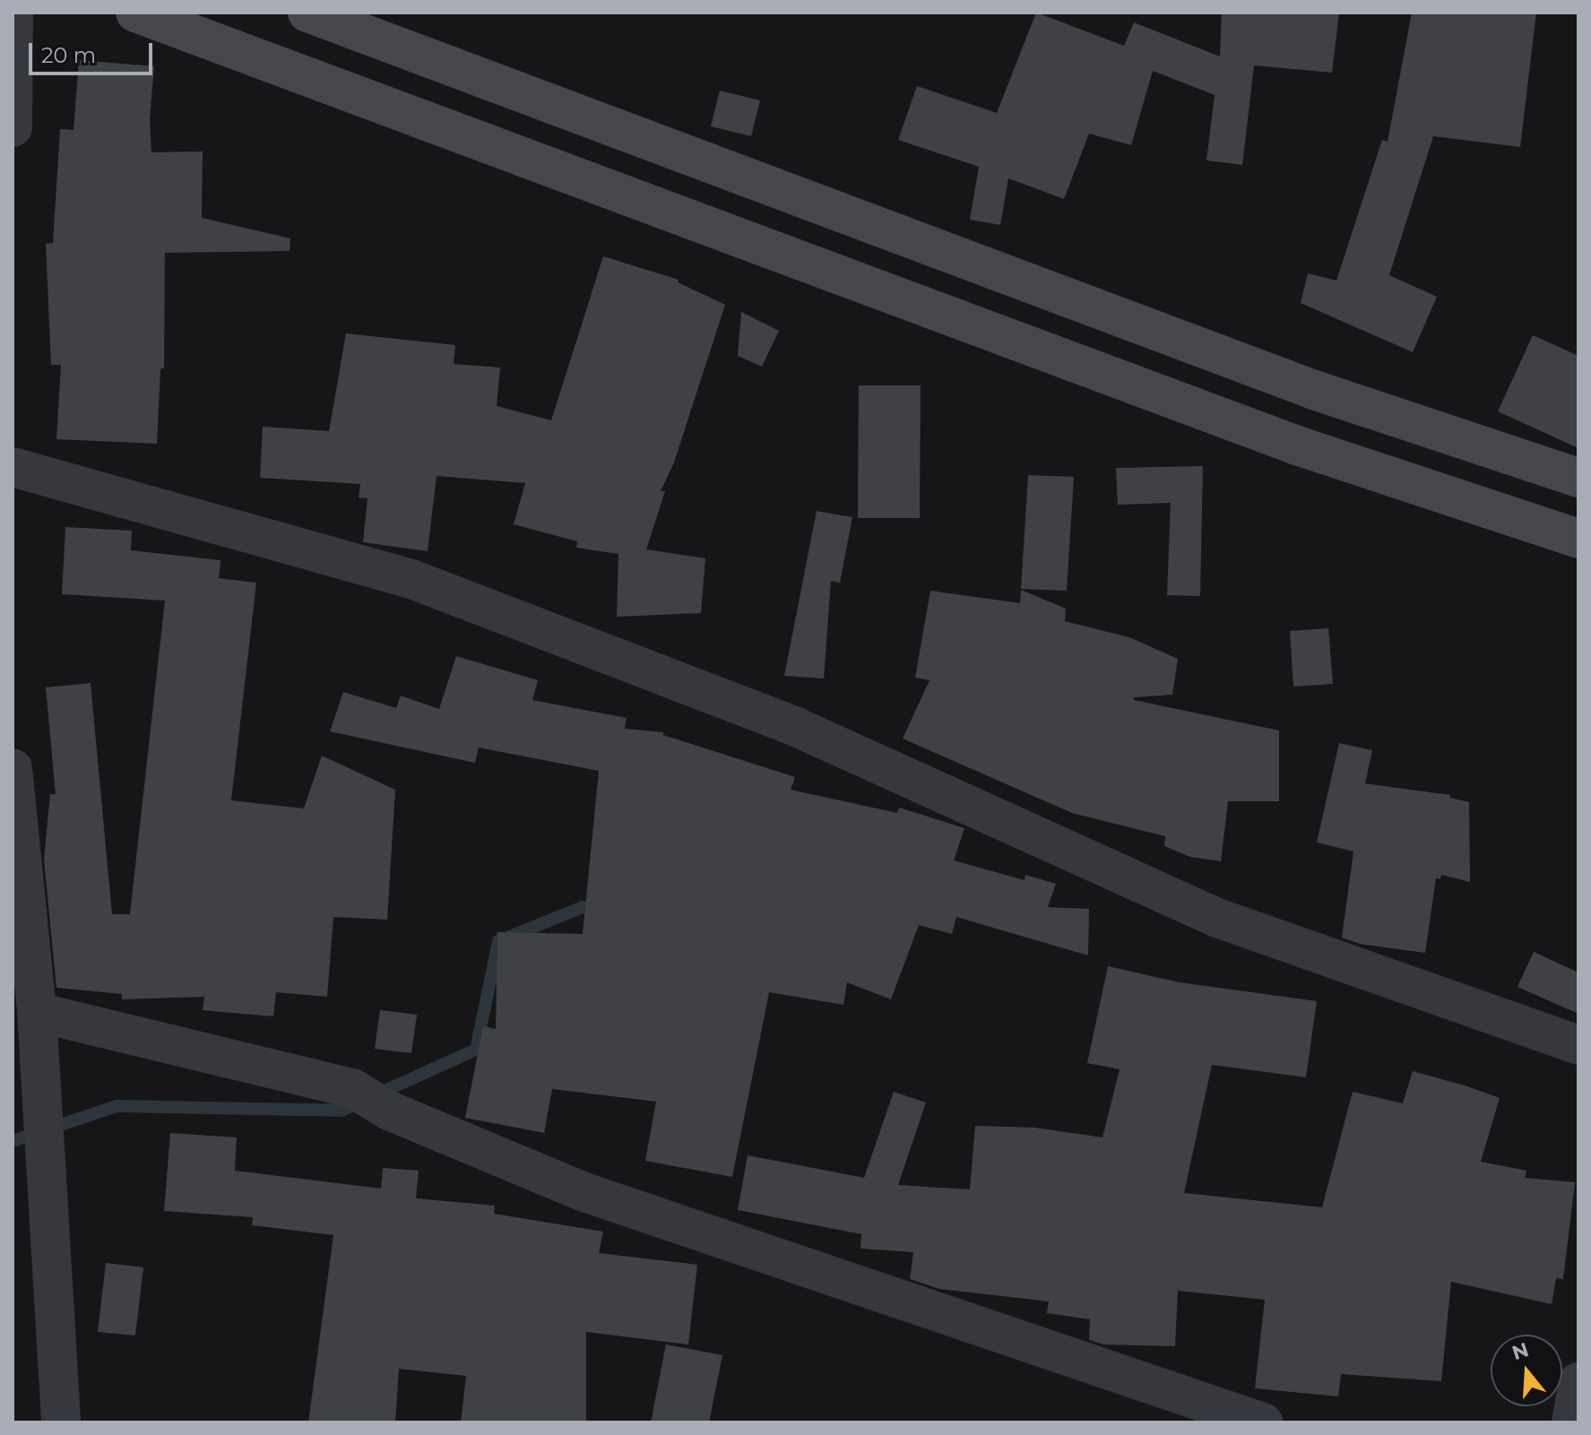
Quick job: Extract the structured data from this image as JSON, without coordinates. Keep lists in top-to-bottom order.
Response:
{
  "scale_bar": "20 m",
  "north": "top"
}
